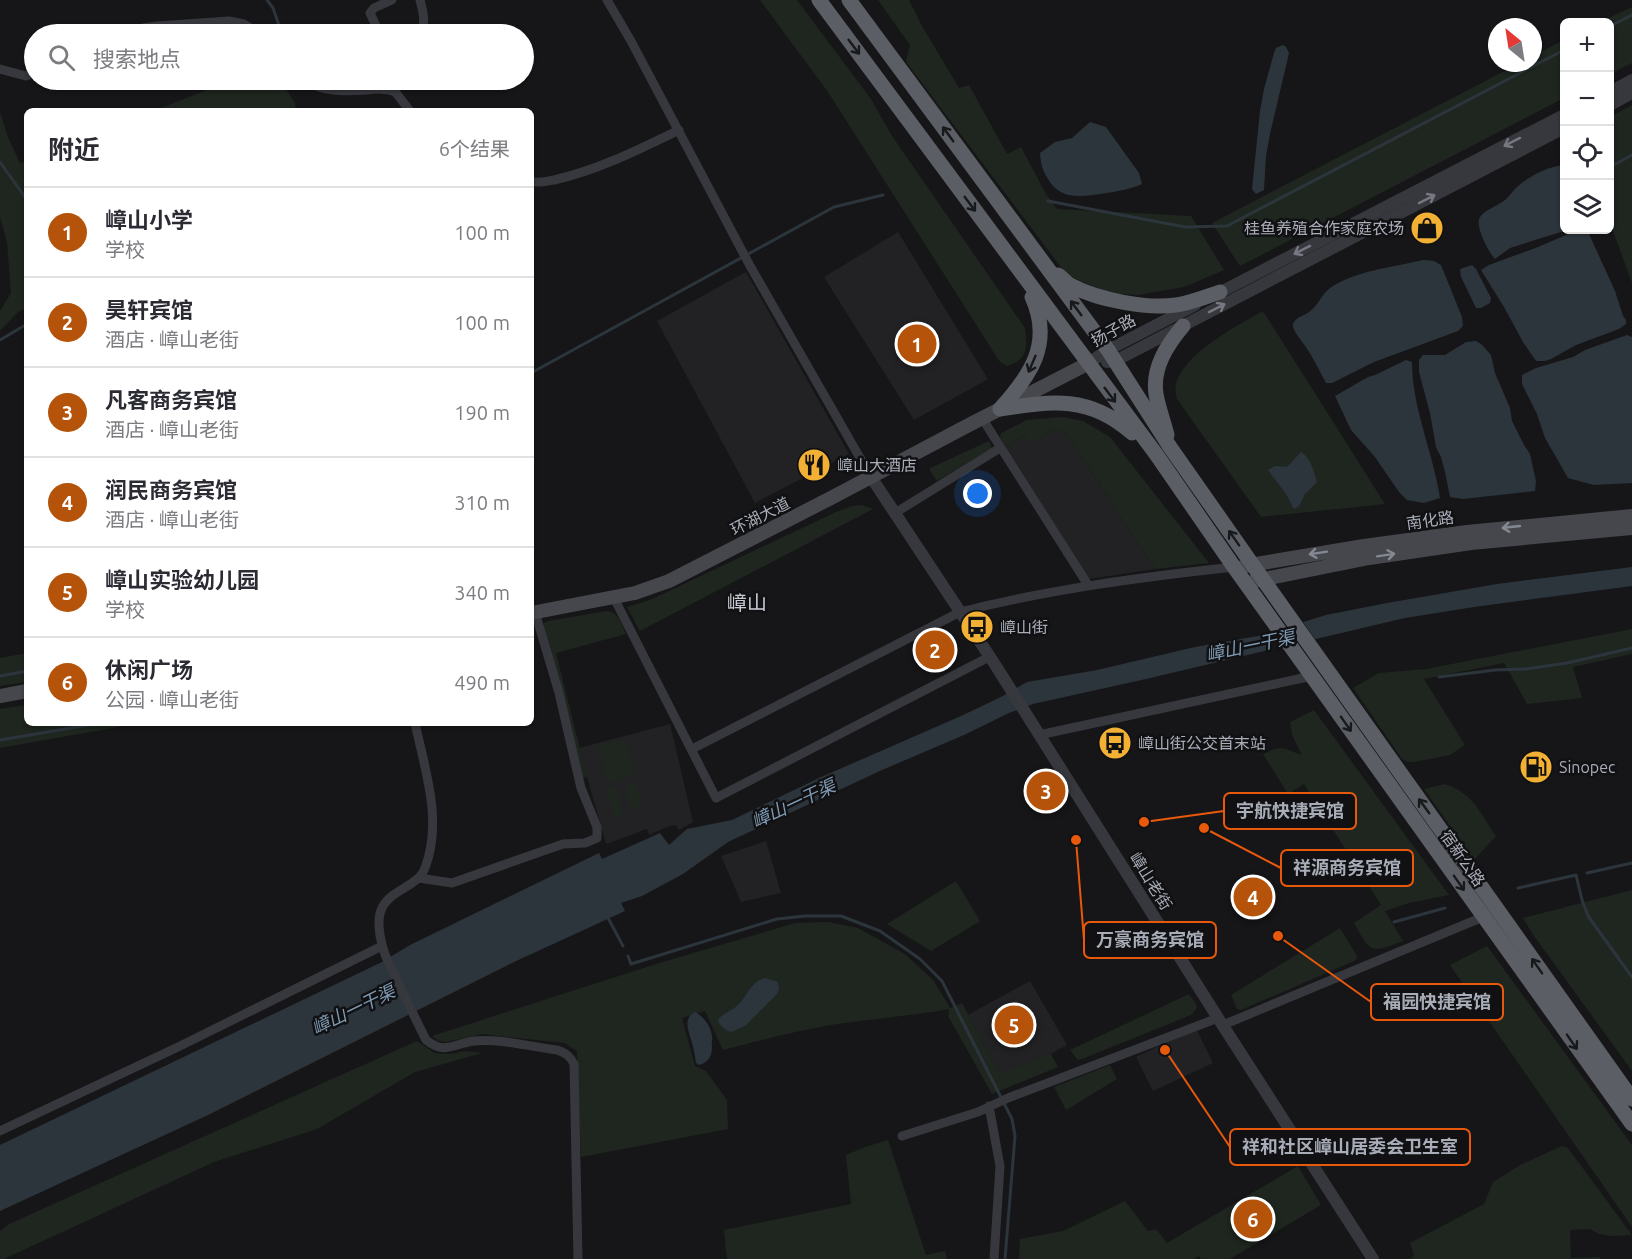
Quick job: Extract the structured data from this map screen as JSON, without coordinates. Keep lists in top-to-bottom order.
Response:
{
  "streets": {
    "highway": ["宿新公路"],
    "main road": ["环湖大道", "南化路"],
    "street": ["扬子路", "嶂山老街"]
  },
  "crossings": [
    ["扬子路", "环湖大道"],
    ["环湖大道", "嶂山老街"]
  ],
  "districts": ["嶂山"],
  "water": ["嶂山一干渠"],
  "places": {
    "shop": ["桂鱼养殖合作家庭农场"],
    "restaurant": ["嶂山大酒店"],
    "bus stop": ["嶂山街", "嶂山街公交首末站"],
    "fuel station": ["Sinopec"],
    "other": [
      "宇航快捷宾馆",
      "祥源商务宾馆",
      "万豪商务宾馆",
      "福园快捷宾馆",
      "祥和社区嶂山居委会卫生室"
    ]
  },
  "north": "top left",
  "page": {
    "map_buttons": ["+", "−"],
    "search": "搜索地点",
    "heading": ["附近", "6个结果"],
    "list": [
      {
        "mark": "1",
        "name": "嶂山小学",
        "note": "学校",
        "value": "100 m"
      },
      {
        "mark": "2",
        "name": "昊轩宾馆",
        "note": "酒店 · 嶂山老街",
        "value": "100 m"
      },
      {
        "mark": "3",
        "name": "凡客商务宾馆",
        "note": "酒店 · 嶂山老街",
        "value": "190 m"
      },
      {
        "mark": "4",
        "name": "润民商务宾馆",
        "note": "酒店 · 嶂山老街",
        "value": "310 m"
      },
      {
        "mark": "5",
        "name": "嶂山实验幼儿园",
        "note": "学校",
        "value": "340 m"
      },
      {
        "mark": "6",
        "name": "休闲广场",
        "note": "公园 · 嶂山老街",
        "value": "490 m"
      }
    ],
    "pins": [
      "1",
      "2",
      "3",
      "4",
      "5",
      "6"
    ]
  }
}
